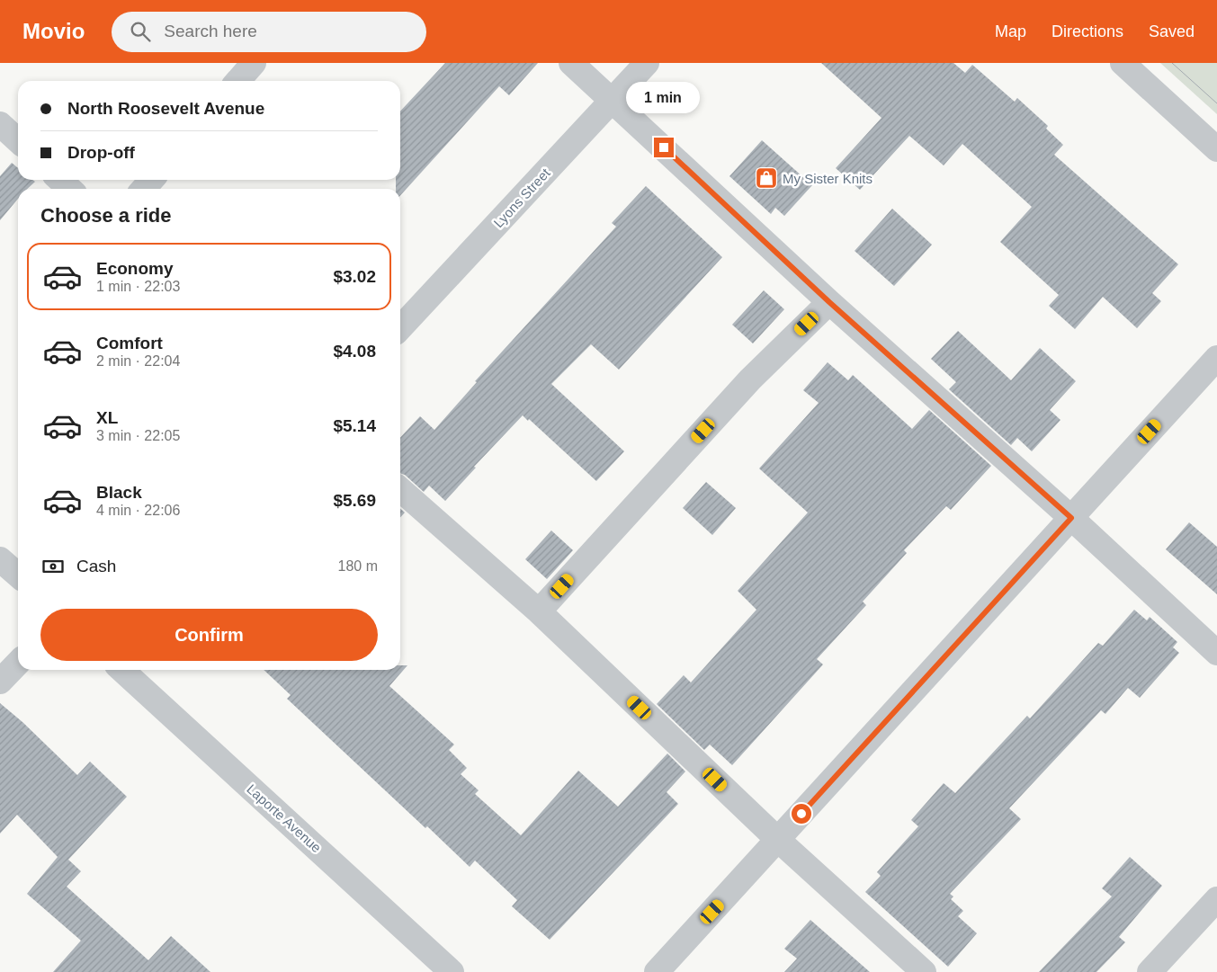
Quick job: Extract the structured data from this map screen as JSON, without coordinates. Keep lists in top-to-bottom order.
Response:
{
  "streets": {
    "street": ["Lyons Street", "Laporte Avenue"]
  },
  "places": {
    "shop": ["My Sister Knits"]
  },
  "page": {
    "header": "Movio",
    "search": "Search here",
    "nav": ["Map", "Directions", "Saved"],
    "banner": ["North Roosevelt Avenue", "Drop-off"],
    "bubble": "1 min",
    "heading": "Choose a ride",
    "list": [
      {
        "name": "Economy",
        "note": "1 min · 22:03",
        "value": "$3.02"
      },
      {
        "name": "Comfort",
        "note": "2 min · 22:04",
        "value": "$4.08"
      },
      {
        "name": "XL",
        "note": "3 min · 22:05",
        "value": "$5.14"
      },
      {
        "name": "Black",
        "note": "4 min · 22:06",
        "value": "$5.69"
      }
    ],
    "pay": ["Cash", "180 m"],
    "buttons": "Confirm"
  }
}
